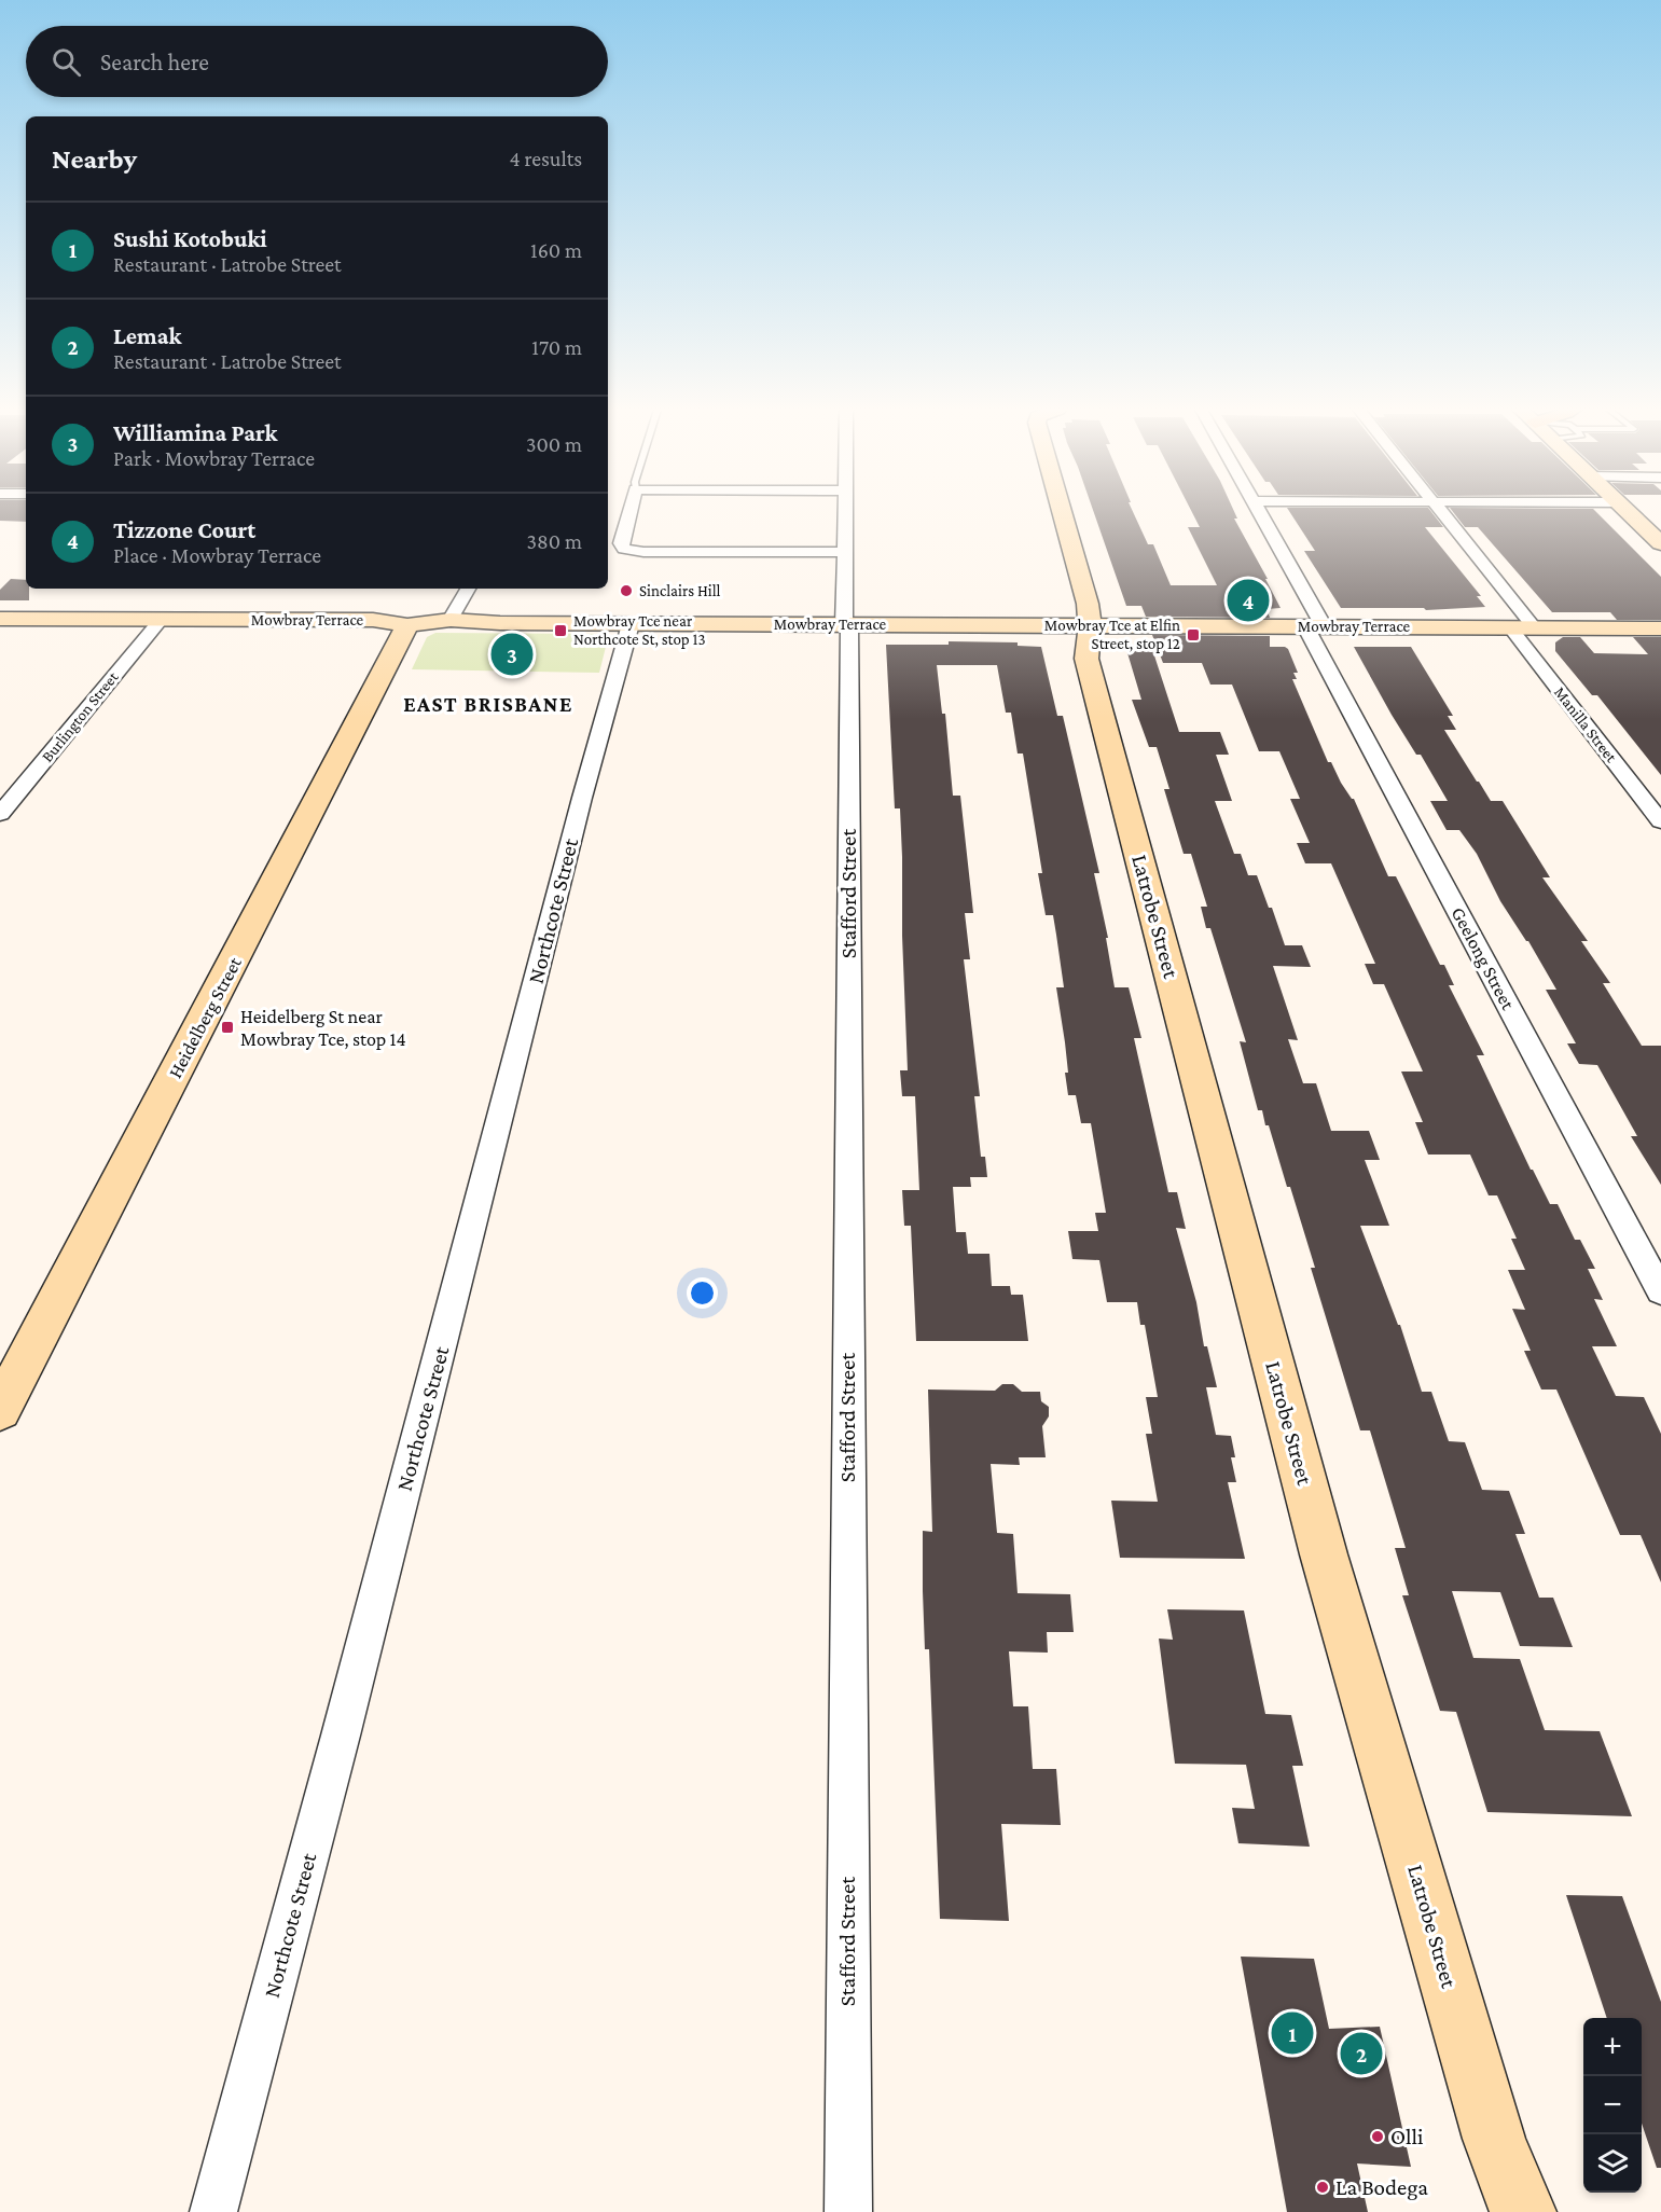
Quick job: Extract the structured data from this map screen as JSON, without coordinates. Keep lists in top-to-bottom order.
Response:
{
  "streets": {
    "street": [
      "Mowbray Terrace",
      "Burlington Street",
      "Manilla Street",
      "Stafford Street",
      "Northcote Street",
      "Latrobe Street",
      "Geelong Street",
      "Heidelberg Street"
    ]
  },
  "crossings": [
    ["Mowbray Terrace", "Burlington Street"],
    ["Mowbray Terrace", "Manilla Street"],
    ["Mowbray Terrace", "Stafford Street"],
    ["Mowbray Terrace", "Northcote Street"],
    ["Mowbray Terrace", "Latrobe Street"],
    ["Mowbray Terrace", "Geelong Street"],
    ["Mowbray Terrace", "Heidelberg Street"]
  ],
  "districts": ["EAST BRISBANE"],
  "places": {
    "other": ["Sinclairs Hill", "Olli", "La Bodega"],
    "transit": ["Mowbray Tce near Northcote St, stop 13", "Mowbray Tce at Elfin Street, stop 12", "Heidelberg St near Mowbray Tce, stop 14"]
  },
  "page": {
    "search": "Search here",
    "heading": ["Nearby", "4 results"],
    "list": [
      {
        "mark": "1",
        "name": "Sushi Kotobuki",
        "note": "Restaurant · Latrobe Street",
        "value": "160 m"
      },
      {
        "mark": "2",
        "name": "Lemak",
        "note": "Restaurant · Latrobe Street",
        "value": "170 m"
      },
      {
        "mark": "3",
        "name": "Williamina Park",
        "note": "Park · Mowbray Terrace",
        "value": "300 m"
      },
      {
        "mark": "4",
        "name": "Tizzone Court",
        "note": "Place · Mowbray Terrace",
        "value": "380 m"
      }
    ],
    "pins": [
      "4",
      "3",
      "1",
      "2"
    ],
    "map_buttons": ["+", "−"]
  }
}
